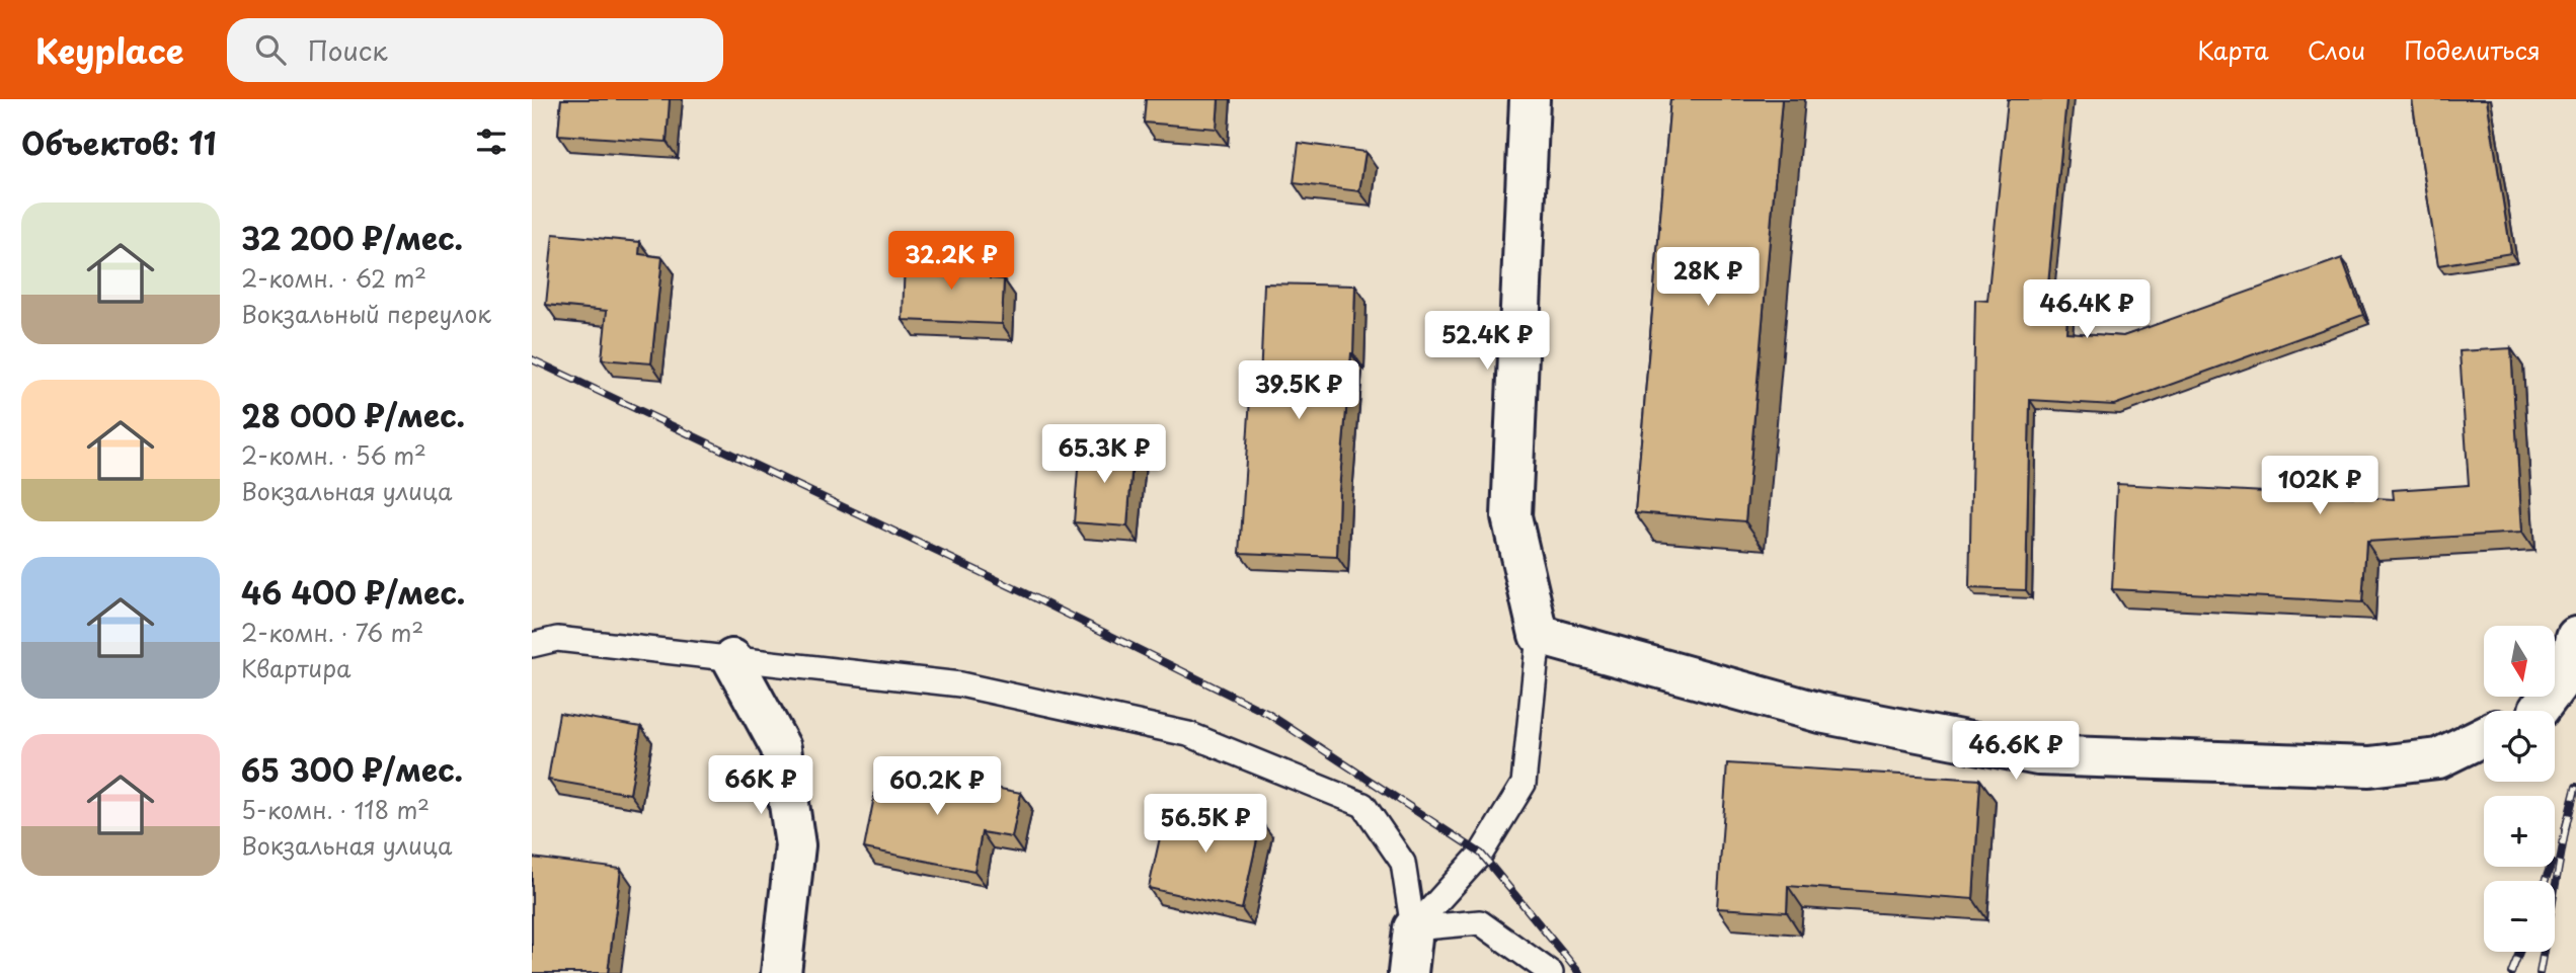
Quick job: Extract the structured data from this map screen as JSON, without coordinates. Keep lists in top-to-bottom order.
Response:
{
  "north": "bottom",
  "page": {
    "header": "Keyplace",
    "search": "Поиск",
    "nav": ["Карта", "Слои", "Поделиться"],
    "heading": "Объектов: 11",
    "list": [
      {
        "name": "32 200 ₽/мес.",
        "note": "2-комн. · 62 m² · Вокзальный переулок"
      },
      {
        "name": "28 000 ₽/мес.",
        "note": "2-комн. · 56 m² · Вокзальная улица"
      },
      {
        "name": "46 400 ₽/мес.",
        "note": "2-комн. · 76 m² · Квартира"
      },
      {
        "name": "65 300 ₽/мес.",
        "note": "5-комн. · 118 m² · Вокзальная улица"
      }
    ],
    "price": [
      "32.2K ₽",
      "28K ₽",
      "46.4K ₽",
      "52.4K ₽",
      "39.5K ₽",
      "65.3K ₽",
      "102K ₽",
      "46.6K ₽",
      "66K ₽",
      "60.2K ₽",
      "56.5K ₽"
    ],
    "map_buttons": ["+", "−"]
  }
}
